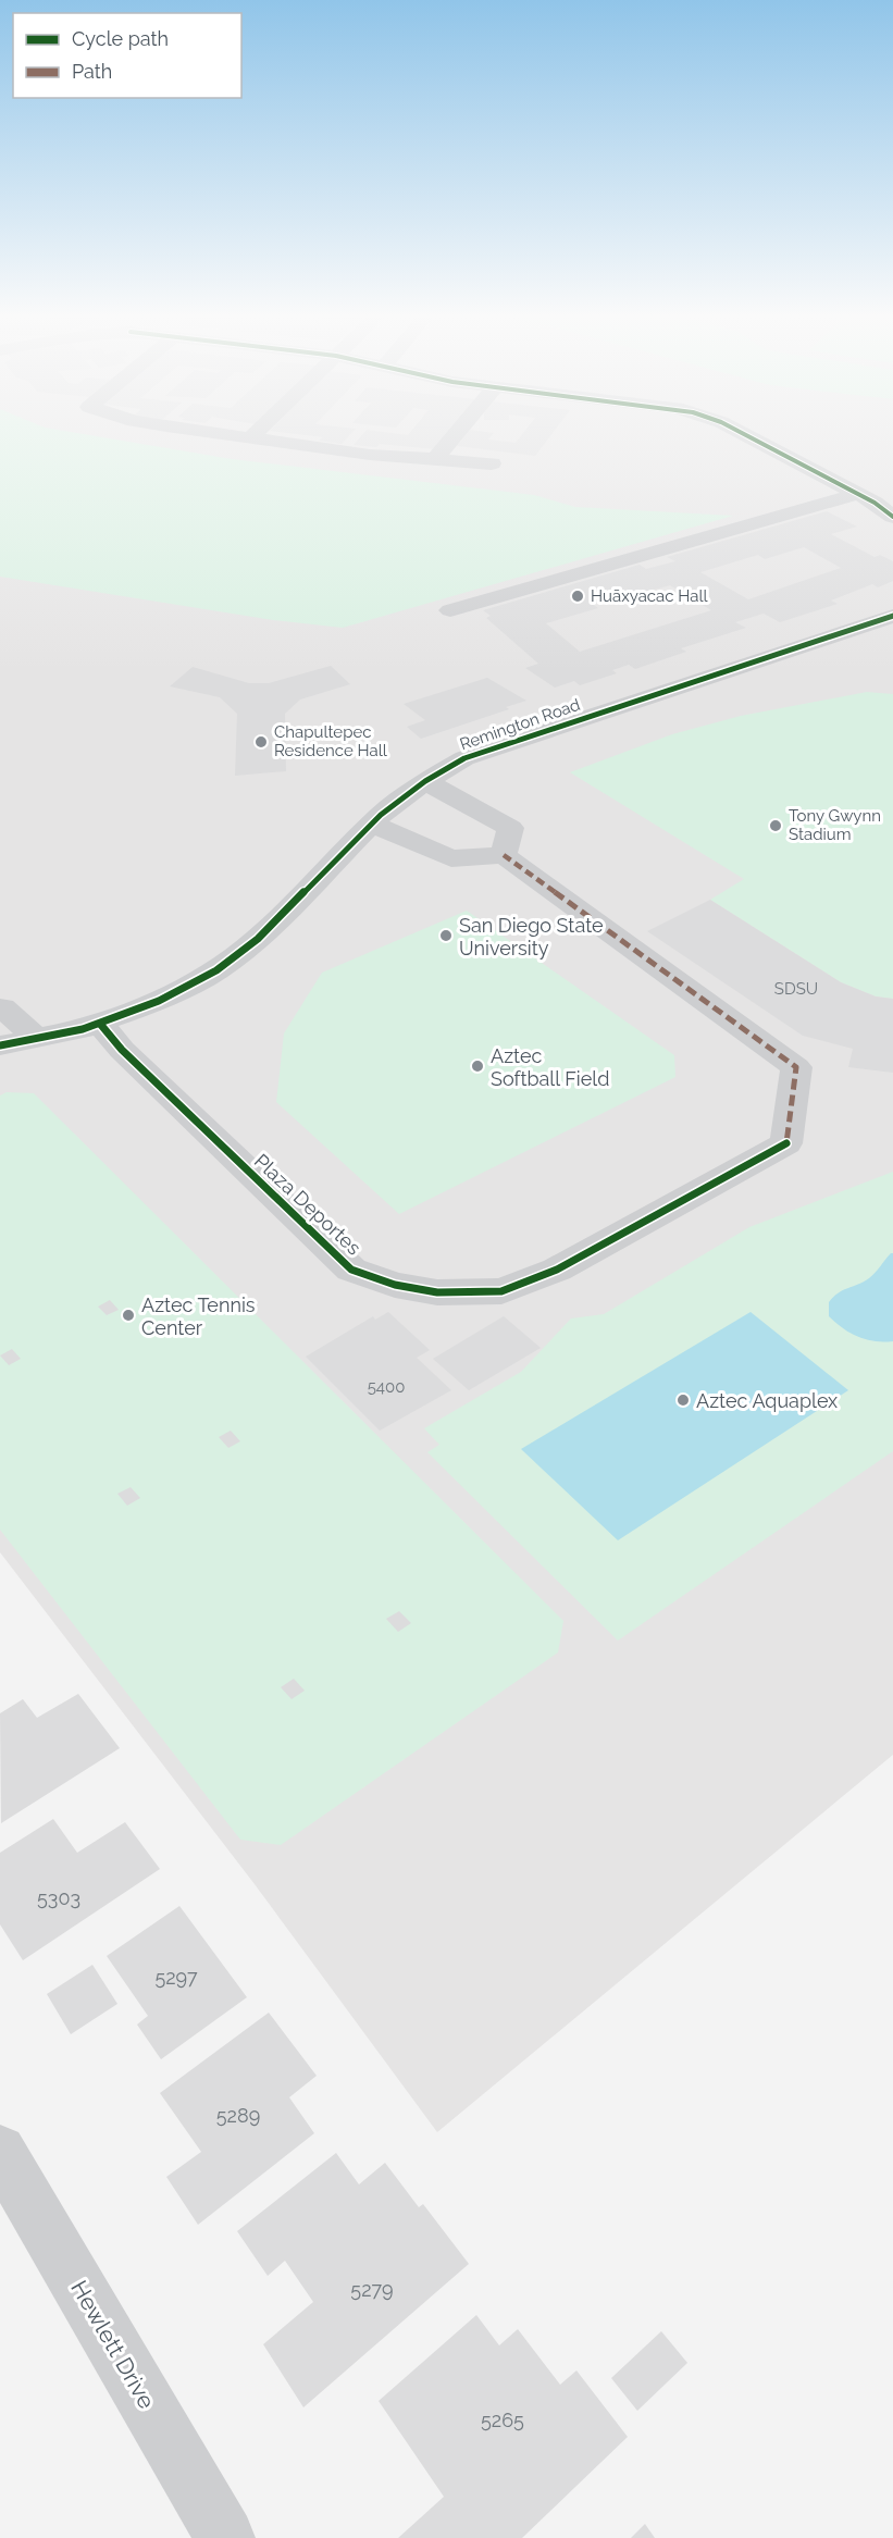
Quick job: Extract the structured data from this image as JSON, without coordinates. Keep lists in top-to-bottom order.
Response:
{
  "streets": {
    "street": ["Remington Road", "Plaza Deportes", "Hewlett Drive"]
  },
  "crossings": [
    ["Remington Road", "Plaza Deportes"]
  ],
  "places": [
    "Huāxyacac Hall",
    "Chapultepec Residence Hall",
    "Tony Gwynn Stadium",
    "San Diego State University",
    "Aztec Softball Field",
    "Aztec Tennis Center",
    "Aztec Aquaplex"
  ],
  "house_numbers": [
    "SDSU",
    "5400",
    "5303",
    "5297",
    "5289",
    "5279",
    "5265"
  ],
  "legend": ["Cycle path", "Path"]
}
